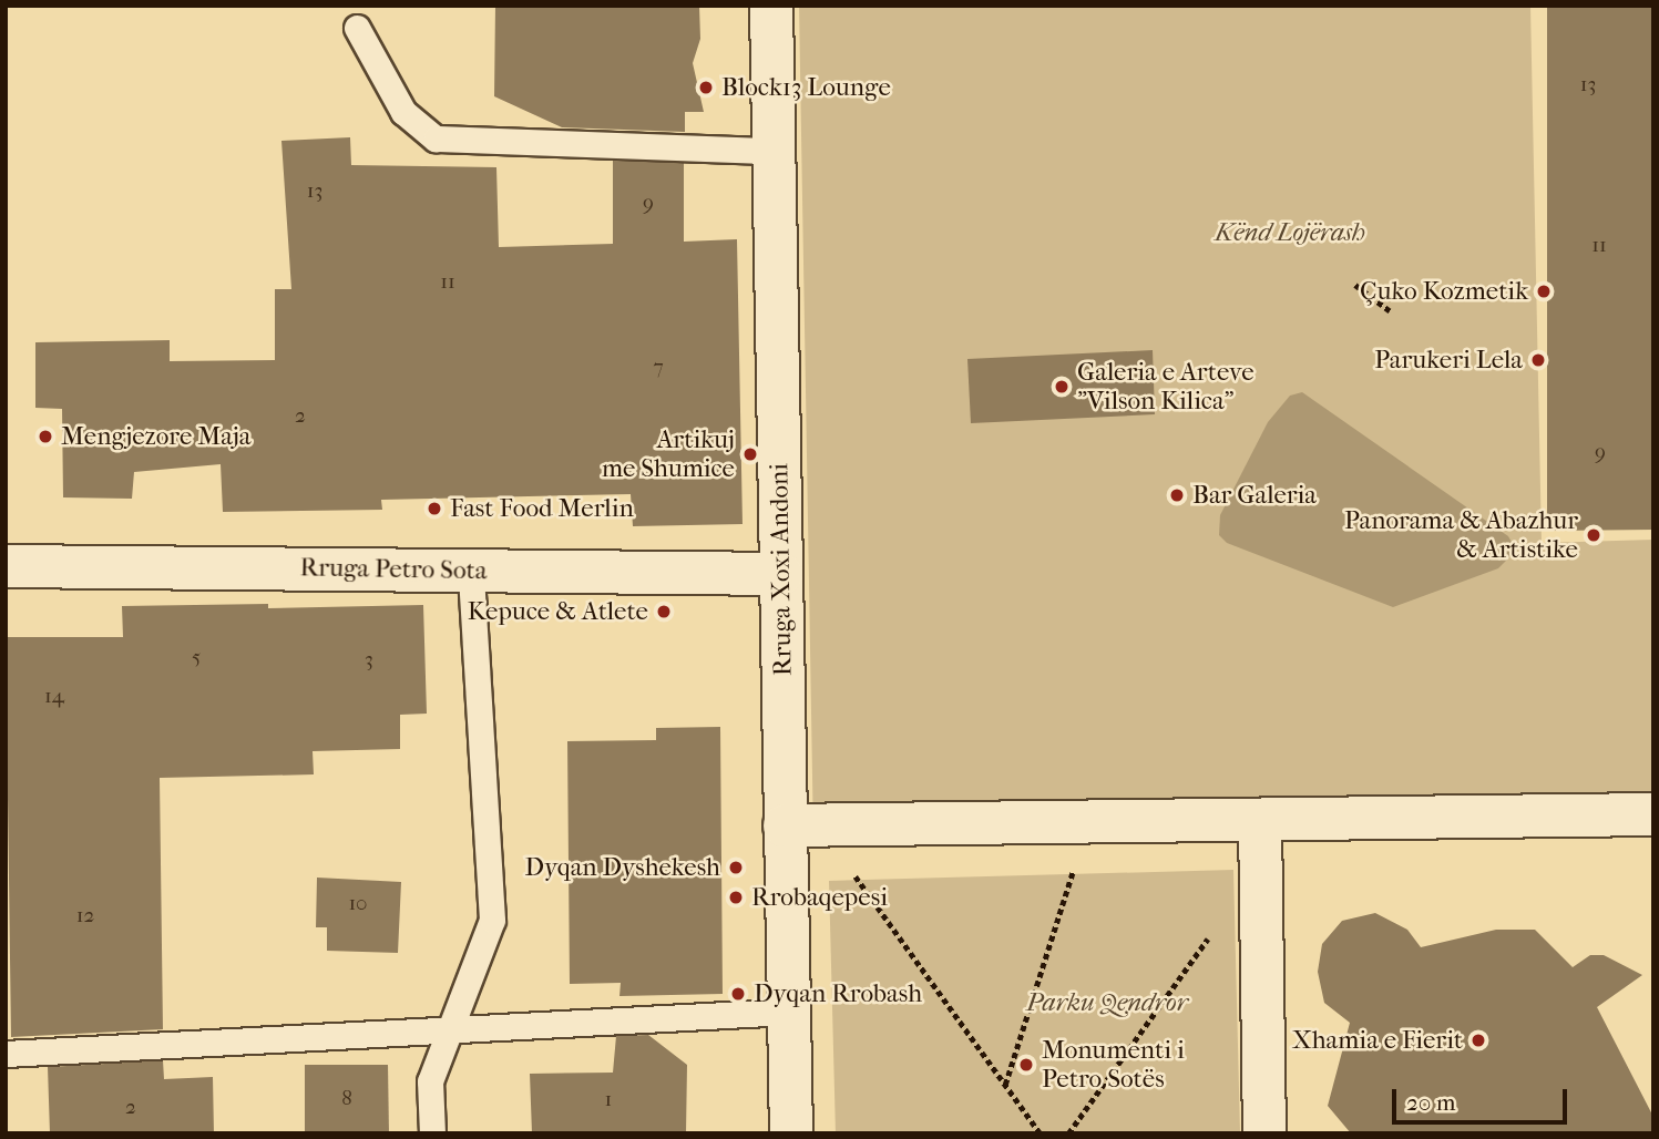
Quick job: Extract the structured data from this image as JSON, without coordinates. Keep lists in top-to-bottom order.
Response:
{
  "streets": {
    "street": ["Rruga Petro Sota", "Rruga Xoxi Andoni"]
  },
  "crossings": [
    ["Rruga Petro Sota", "Rruga Xoxi Andoni"]
  ],
  "parks": ["Kënd Lojërash", "Parku Qendror"],
  "places": [
    "Block13 Lounge",
    "Çuko Kozmetik",
    "Parukeri Lela",
    "Galeria e Arteve \"Vilson Kilica\"",
    "Mengjezore Maja",
    "Artikuj me Shumice",
    "Bar Galeria",
    "Fast Food Merlin",
    "Panorama & Abazhur & Artistike",
    "Kepuce & Atlete",
    "Dyqan Dyshekesh",
    "Rrobaqepesi",
    "Dyqan Rrobash",
    "Xhamia e Fierit",
    "Monumenti i Petro Sotës"
  ],
  "house_numbers": [
    "13",
    "13",
    "9",
    "11",
    "11",
    "7",
    "2",
    "9",
    "5",
    "3",
    "14",
    "10",
    "12",
    "8",
    "1",
    "2"
  ],
  "scale_bar": "20 m"
}
